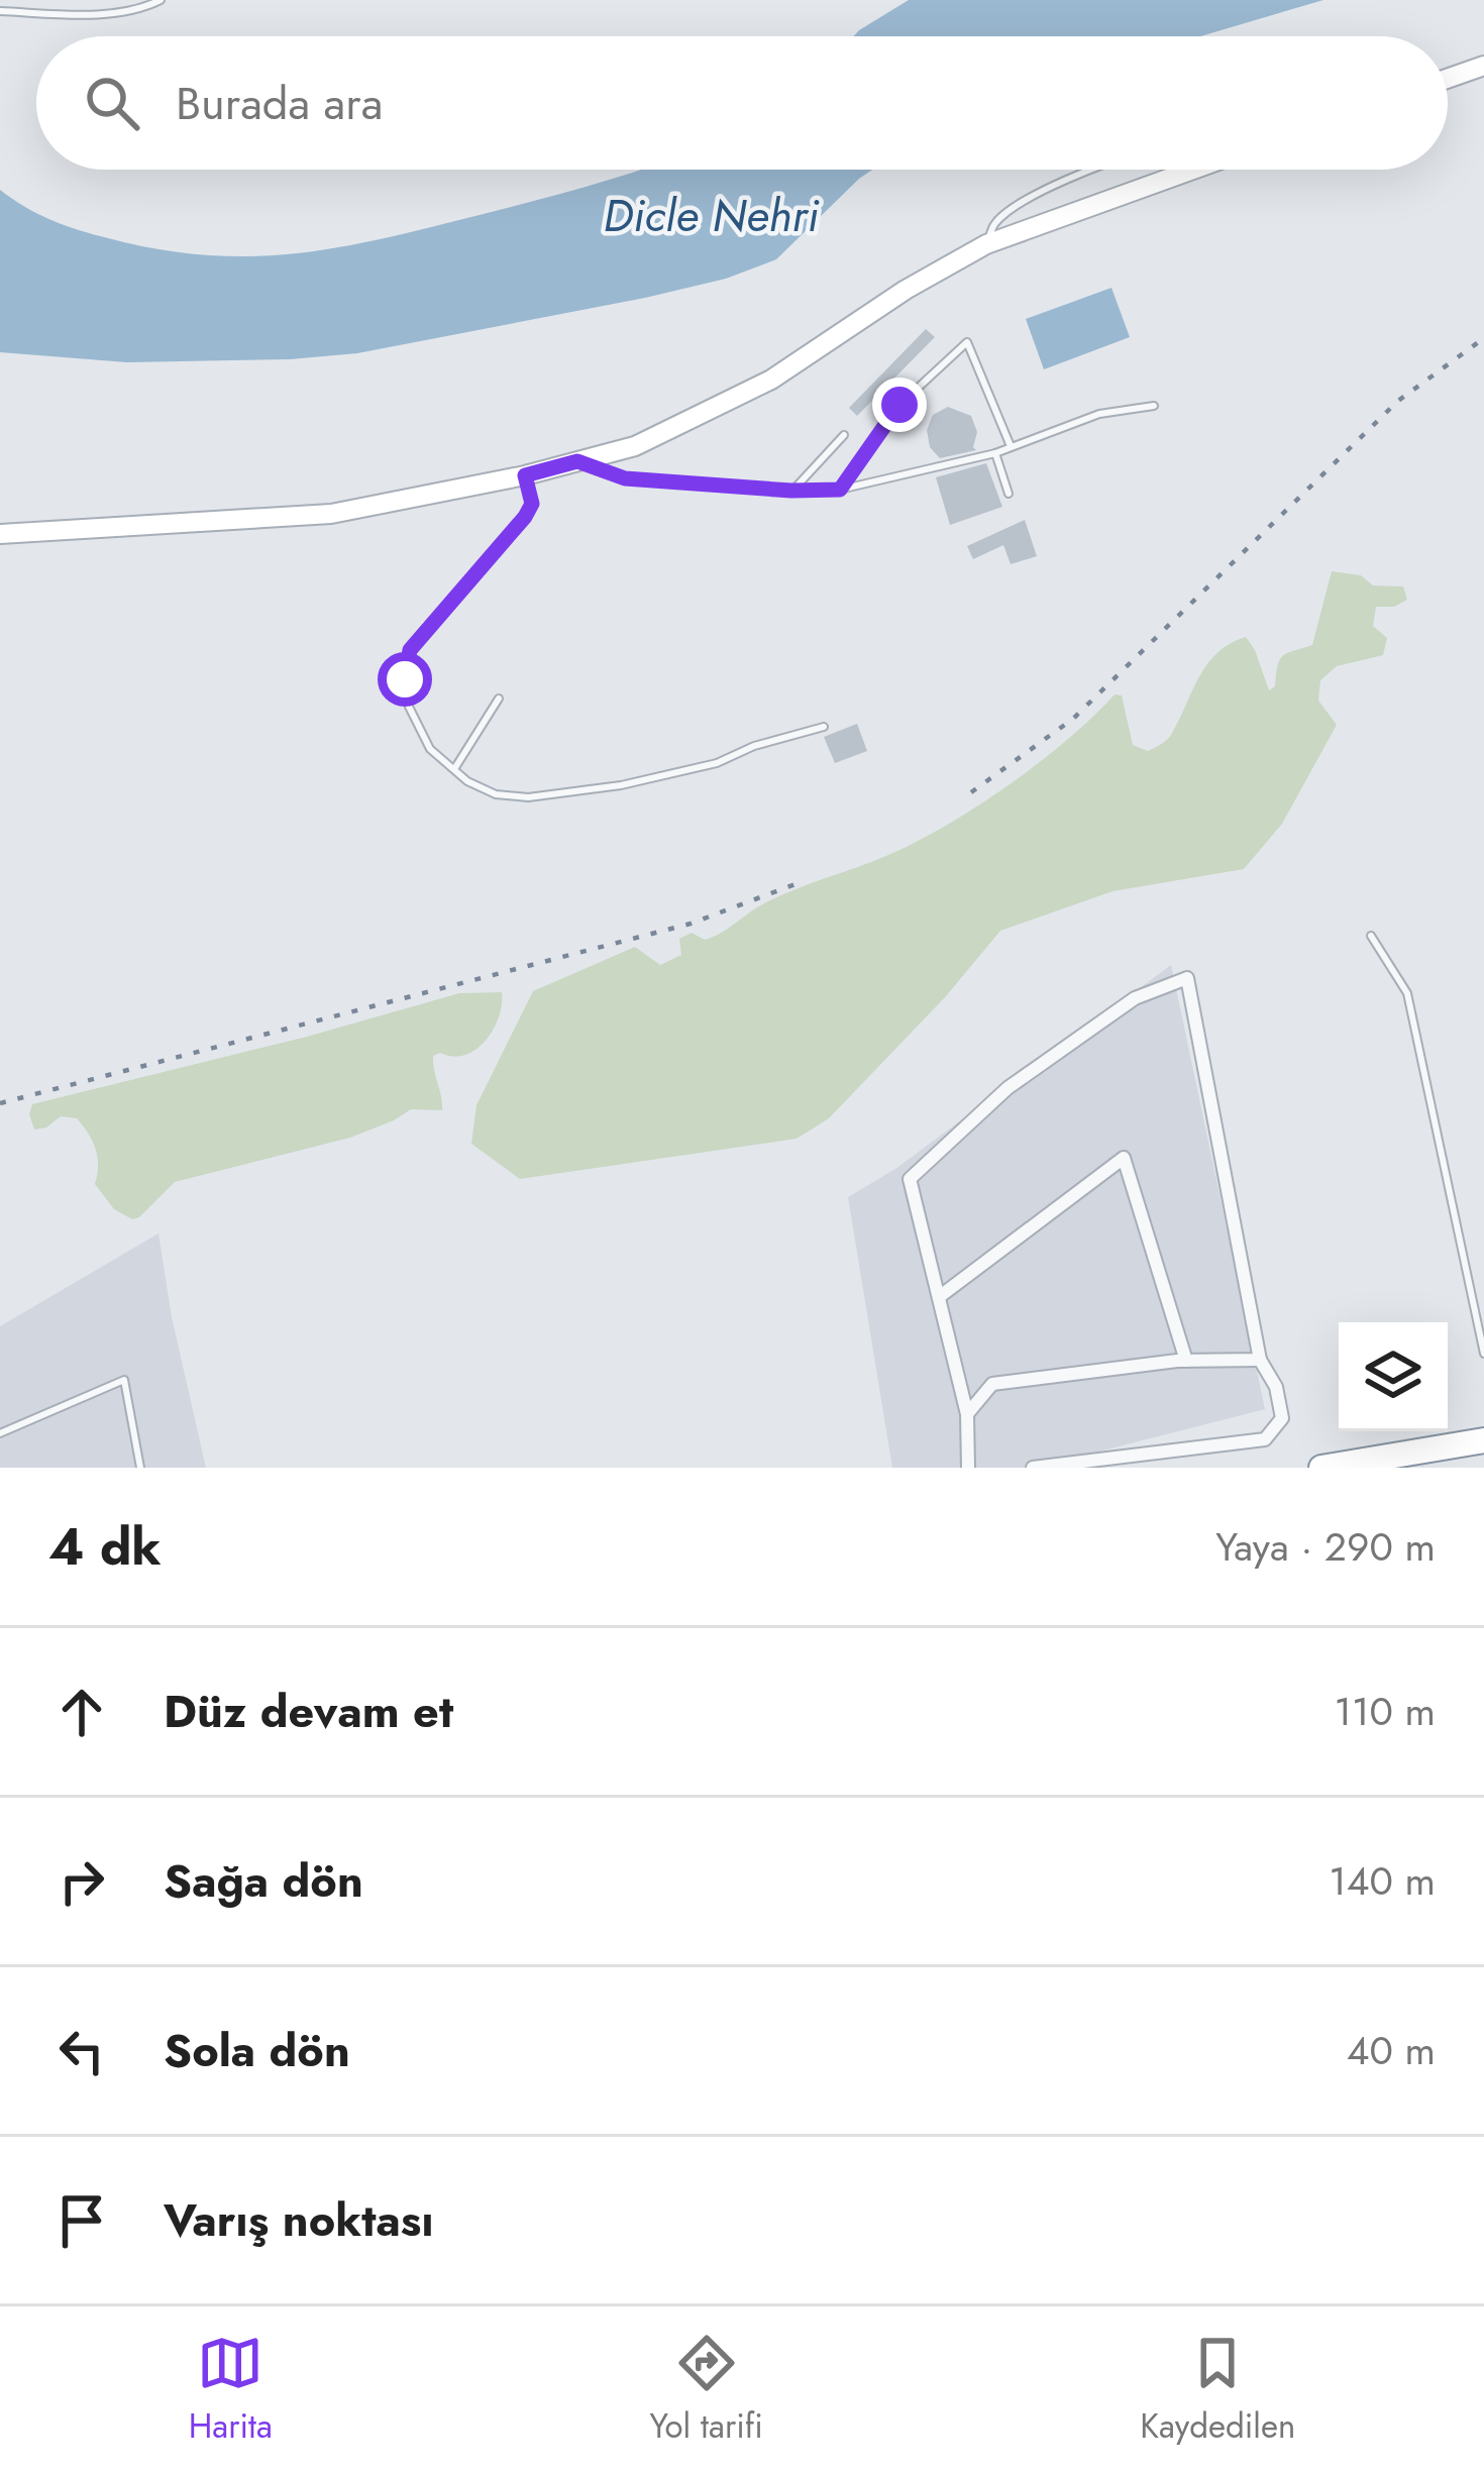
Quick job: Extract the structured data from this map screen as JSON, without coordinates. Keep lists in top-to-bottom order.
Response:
{
  "water": ["Dicle Nehri"],
  "page": {
    "search": "Burada ara",
    "heading": ["4 dk", "Yaya · 290 m"],
    "list": [
      ["Düz devam et", "110 m"],
      ["Sağa dön", "140 m"],
      ["Sola dön", "40 m"],
      "Varış noktası"
    ],
    "nav": ["Harita", "Yol tarifi", "Kaydedilen"]
  }
}
